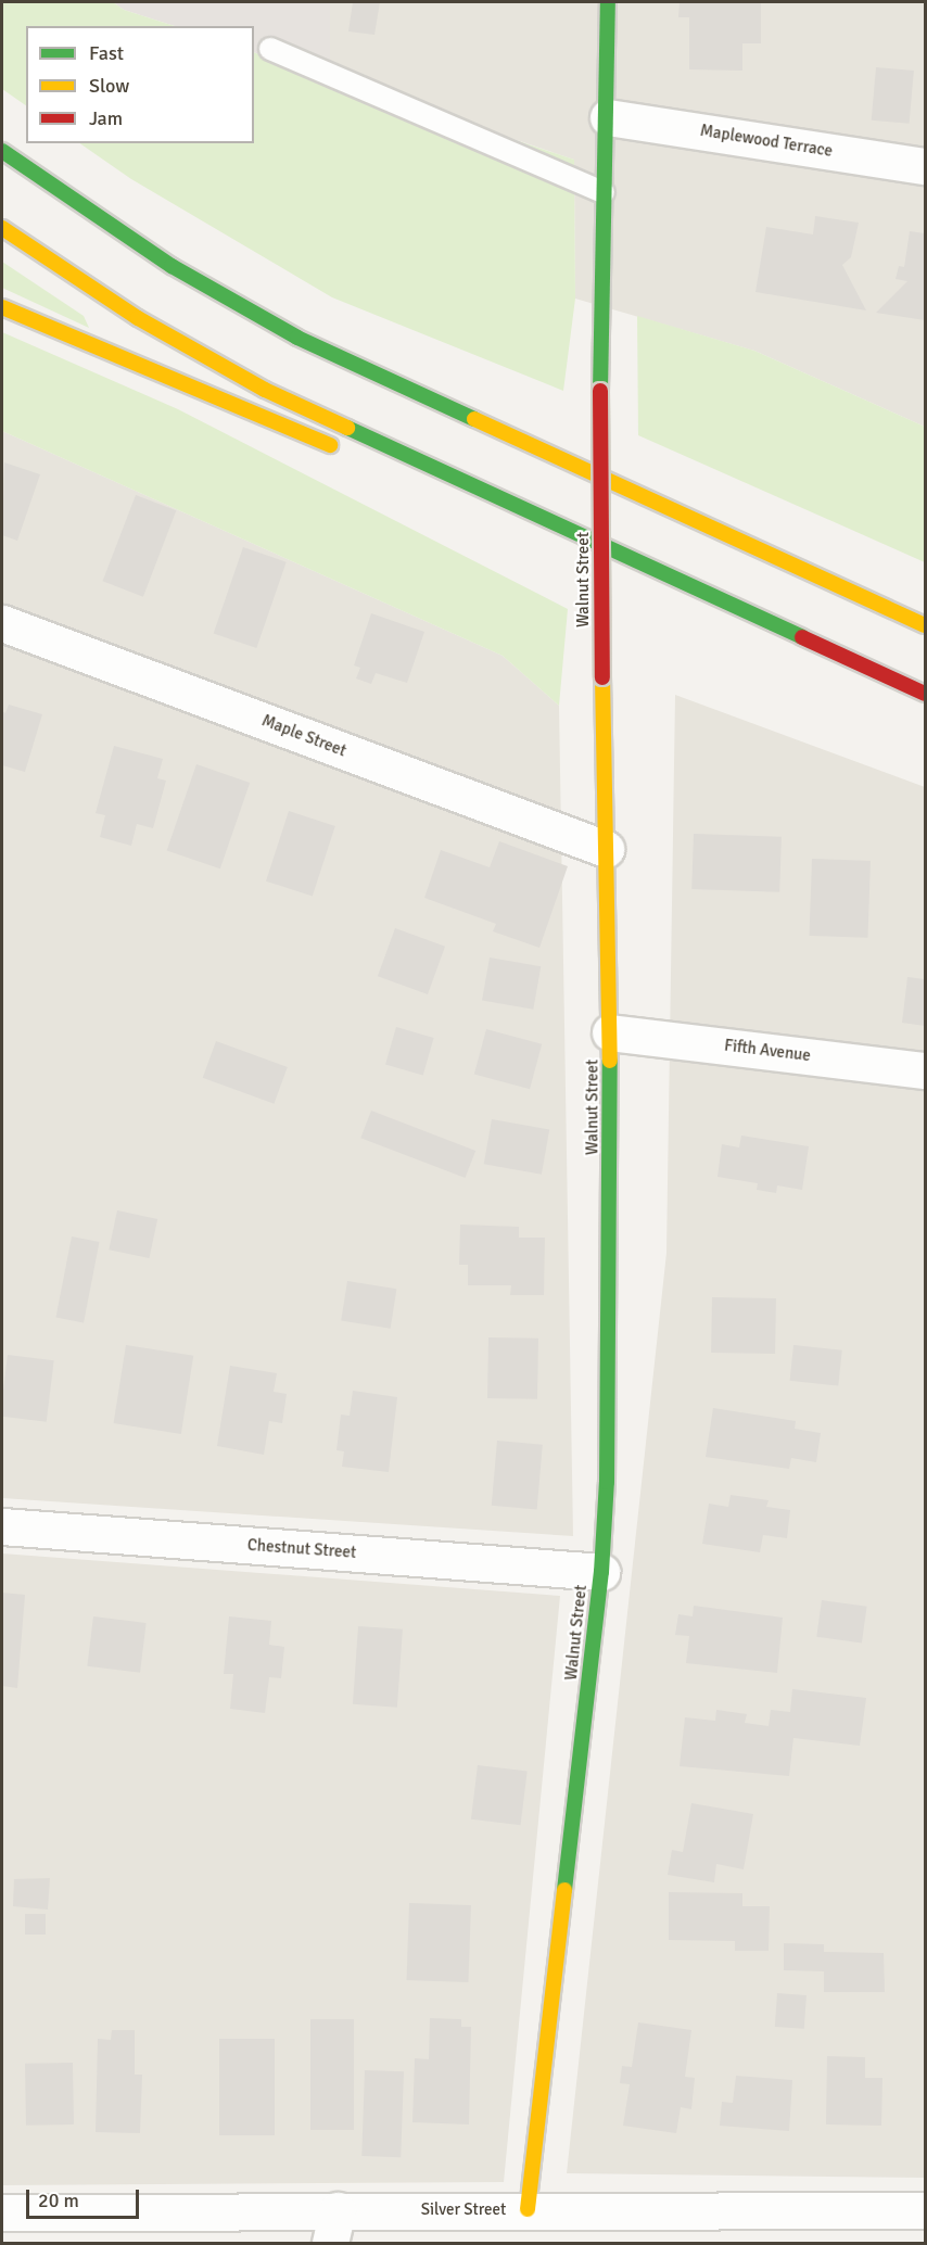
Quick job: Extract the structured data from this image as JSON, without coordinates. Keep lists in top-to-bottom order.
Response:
{
  "streets": {
    "main road": ["Walnut Street"],
    "street": [
      "Maplewood Terrace",
      "Maple Street",
      "Fifth Avenue",
      "Chestnut Street",
      "Silver Street"
    ]
  },
  "crossings": [
    ["Maplewood Terrace", "Walnut Street"],
    ["Walnut Street", "Maple Street"],
    ["Walnut Street", "Fifth Avenue"],
    ["Walnut Street", "Chestnut Street"],
    ["Walnut Street", "Silver Street"]
  ],
  "legend": ["Fast", "Slow", "Jam"],
  "scale_bar": "20 m"
}
